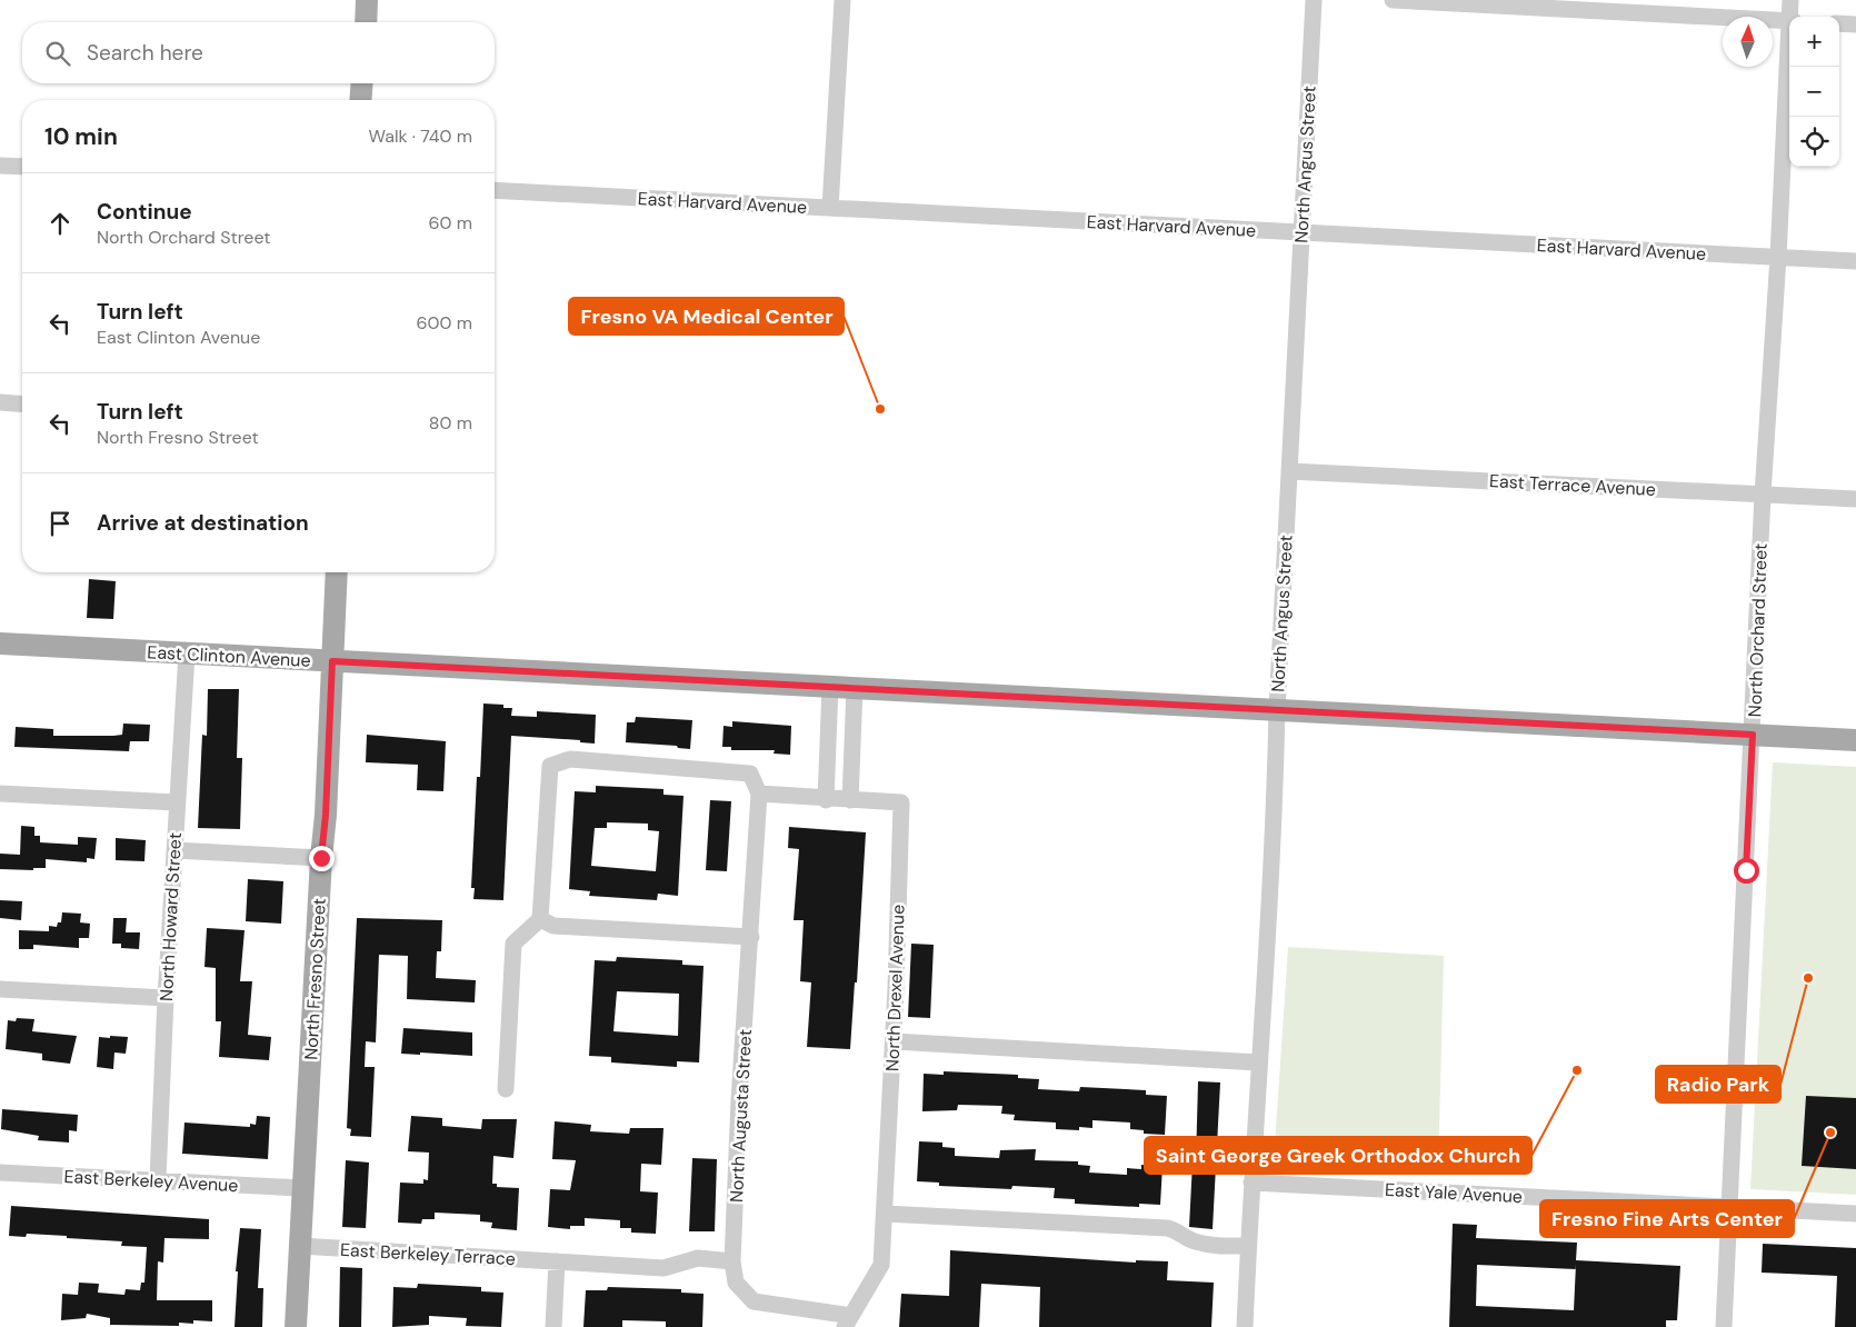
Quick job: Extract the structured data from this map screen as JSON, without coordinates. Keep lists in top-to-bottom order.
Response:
{
  "streets": {
    "main road": ["East Clinton Avenue", "North Fresno Street"],
    "street": [
      "North Angus Street",
      "East Harvard Avenue",
      "East Terrace Avenue",
      "North Orchard Street",
      "North Howard Street",
      "North Drexel Avenue",
      "North Augusta Street",
      "East Berkeley Avenue",
      "East Yale Avenue",
      "East Berkeley Terrace"
    ]
  },
  "crossings": [
    ["North Angus Street", "East Harvard Avenue"],
    ["North Angus Street", "East Terrace Avenue"],
    ["North Angus Street", "East Clinton Avenue"],
    ["North Angus Street", "East Yale Avenue"],
    ["East Harvard Avenue", "North Orchard Street"],
    ["East Terrace Avenue", "North Orchard Street"],
    ["North Orchard Street", "East Clinton Avenue"],
    ["North Orchard Street", "East Yale Avenue"],
    ["East Clinton Avenue", "North Howard Street"],
    ["East Clinton Avenue", "North Fresno Street"],
    ["North Howard Street", "East Berkeley Avenue"],
    ["North Fresno Street", "East Berkeley Avenue"],
    ["North Fresno Street", "East Berkeley Terrace"],
    ["North Drexel Avenue", "North Augusta Street"]
  ],
  "places": [
    "Fresno VA Medical Center",
    "Radio Park",
    "Saint George Greek Orthodox Church",
    "Fresno Fine Arts Center"
  ],
  "north": "top",
  "page": {
    "map_buttons": ["+", "−"],
    "search": "Search here",
    "heading": ["10 min", "Walk · 740 m"],
    "list": [
      ["Continue", "North Orchard Street", "60 m"],
      ["Turn left", "East Clinton Avenue", "600 m"],
      ["Turn left", "North Fresno Street", "80 m"],
      "Arrive at destination"
    ]
  }
}
